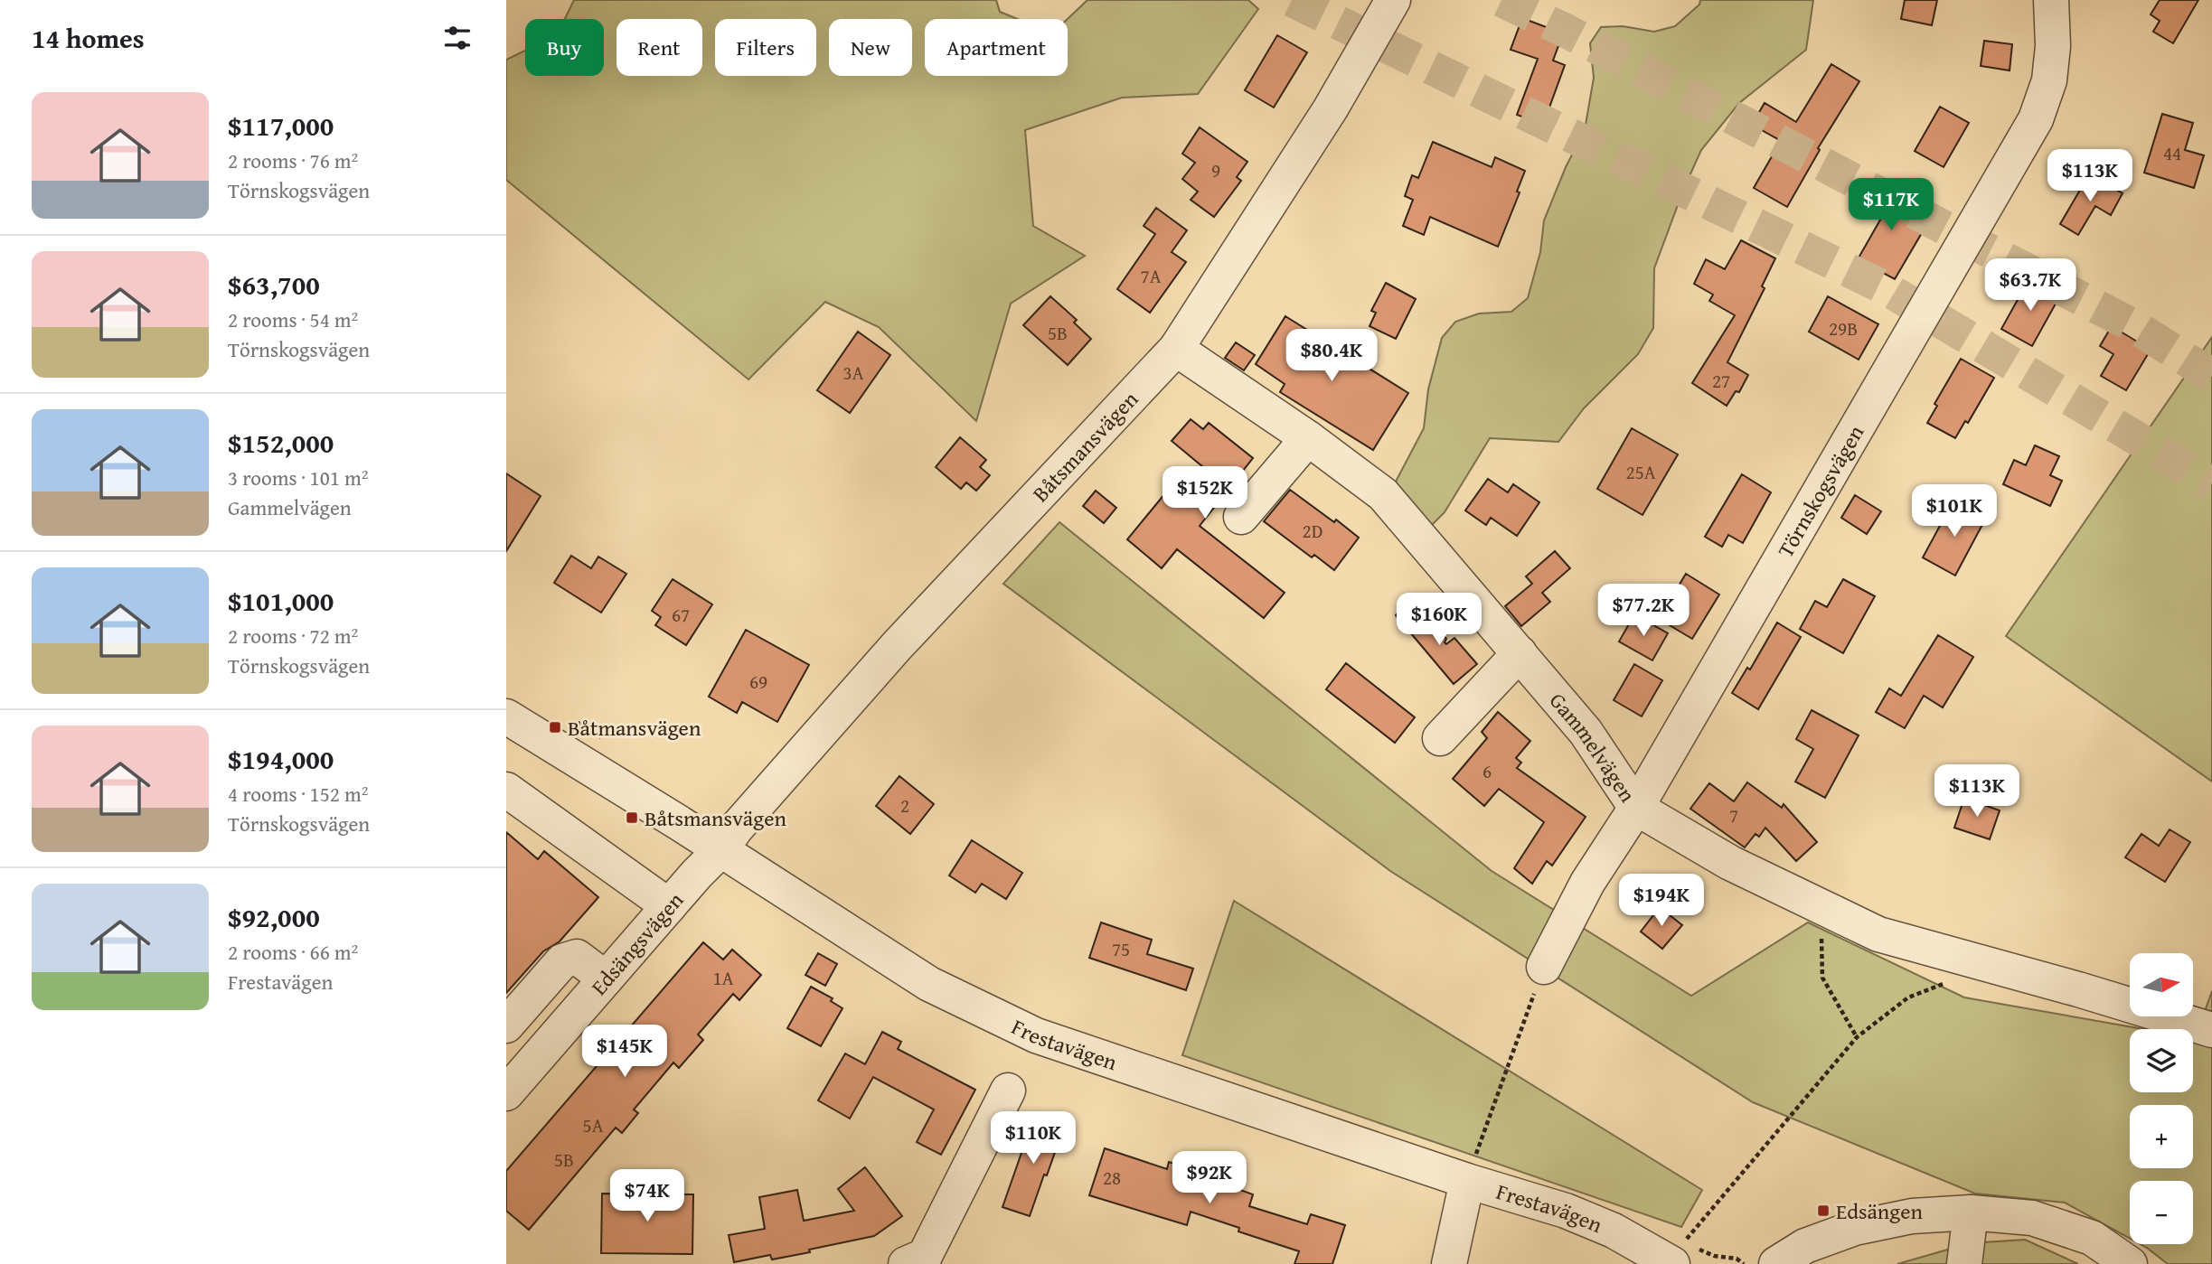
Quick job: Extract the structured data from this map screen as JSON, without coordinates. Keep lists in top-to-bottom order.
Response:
{
  "streets": {
    "street": [
      "Båtsmansvägen",
      "Törnskogsvägen",
      "Gammelvägen",
      "Edsängsvägen",
      "Frestavägen"
    ]
  },
  "crossings": [
    ["Båtsmansvägen", "Gammelvägen"],
    ["Båtsmansvägen", "Edsängsvägen"],
    ["Båtsmansvägen", "Frestavägen"],
    ["Törnskogsvägen", "Gammelvägen"],
    ["Edsängsvägen", "Frestavägen"]
  ],
  "places": {
    "transit": ["Båtmansvägen", "Båtsmansvägen", "Edsängen"]
  },
  "house_numbers": [
    "44",
    "9",
    "7A",
    "29B",
    "5B",
    "3A",
    "27",
    "25A",
    "2D",
    "67",
    "69",
    "6",
    "2",
    "7",
    "75",
    "1A",
    "5A",
    "5B",
    "28"
  ],
  "north": "right",
  "page": {
    "heading": "14 homes",
    "chip": [
      "Buy",
      "Rent",
      "Filters",
      "New",
      "Apartment"
    ],
    "list": [
      {
        "name": "$117,000",
        "note": "2 rooms · 76 m² · Törnskogsvägen"
      },
      {
        "name": "$63,700",
        "note": "2 rooms · 54 m² · Törnskogsvägen"
      },
      {
        "name": "$152,000",
        "note": "3 rooms · 101 m² · Gammelvägen"
      },
      {
        "name": "$101,000",
        "note": "2 rooms · 72 m² · Törnskogsvägen"
      },
      {
        "name": "$194,000",
        "note": "4 rooms · 152 m² · Törnskogsvägen"
      },
      {
        "name": "$92,000",
        "note": "2 rooms · 66 m² · Frestavägen"
      }
    ],
    "price": [
      "$113K",
      "$117K",
      "$63.7K",
      "$80.4K",
      "$152K",
      "$101K",
      "$77.2K",
      "$160K",
      "$113K",
      "$194K",
      "$145K",
      "$110K",
      "$92K",
      "$74K"
    ],
    "map_buttons": ["+", "−"]
  }
}
